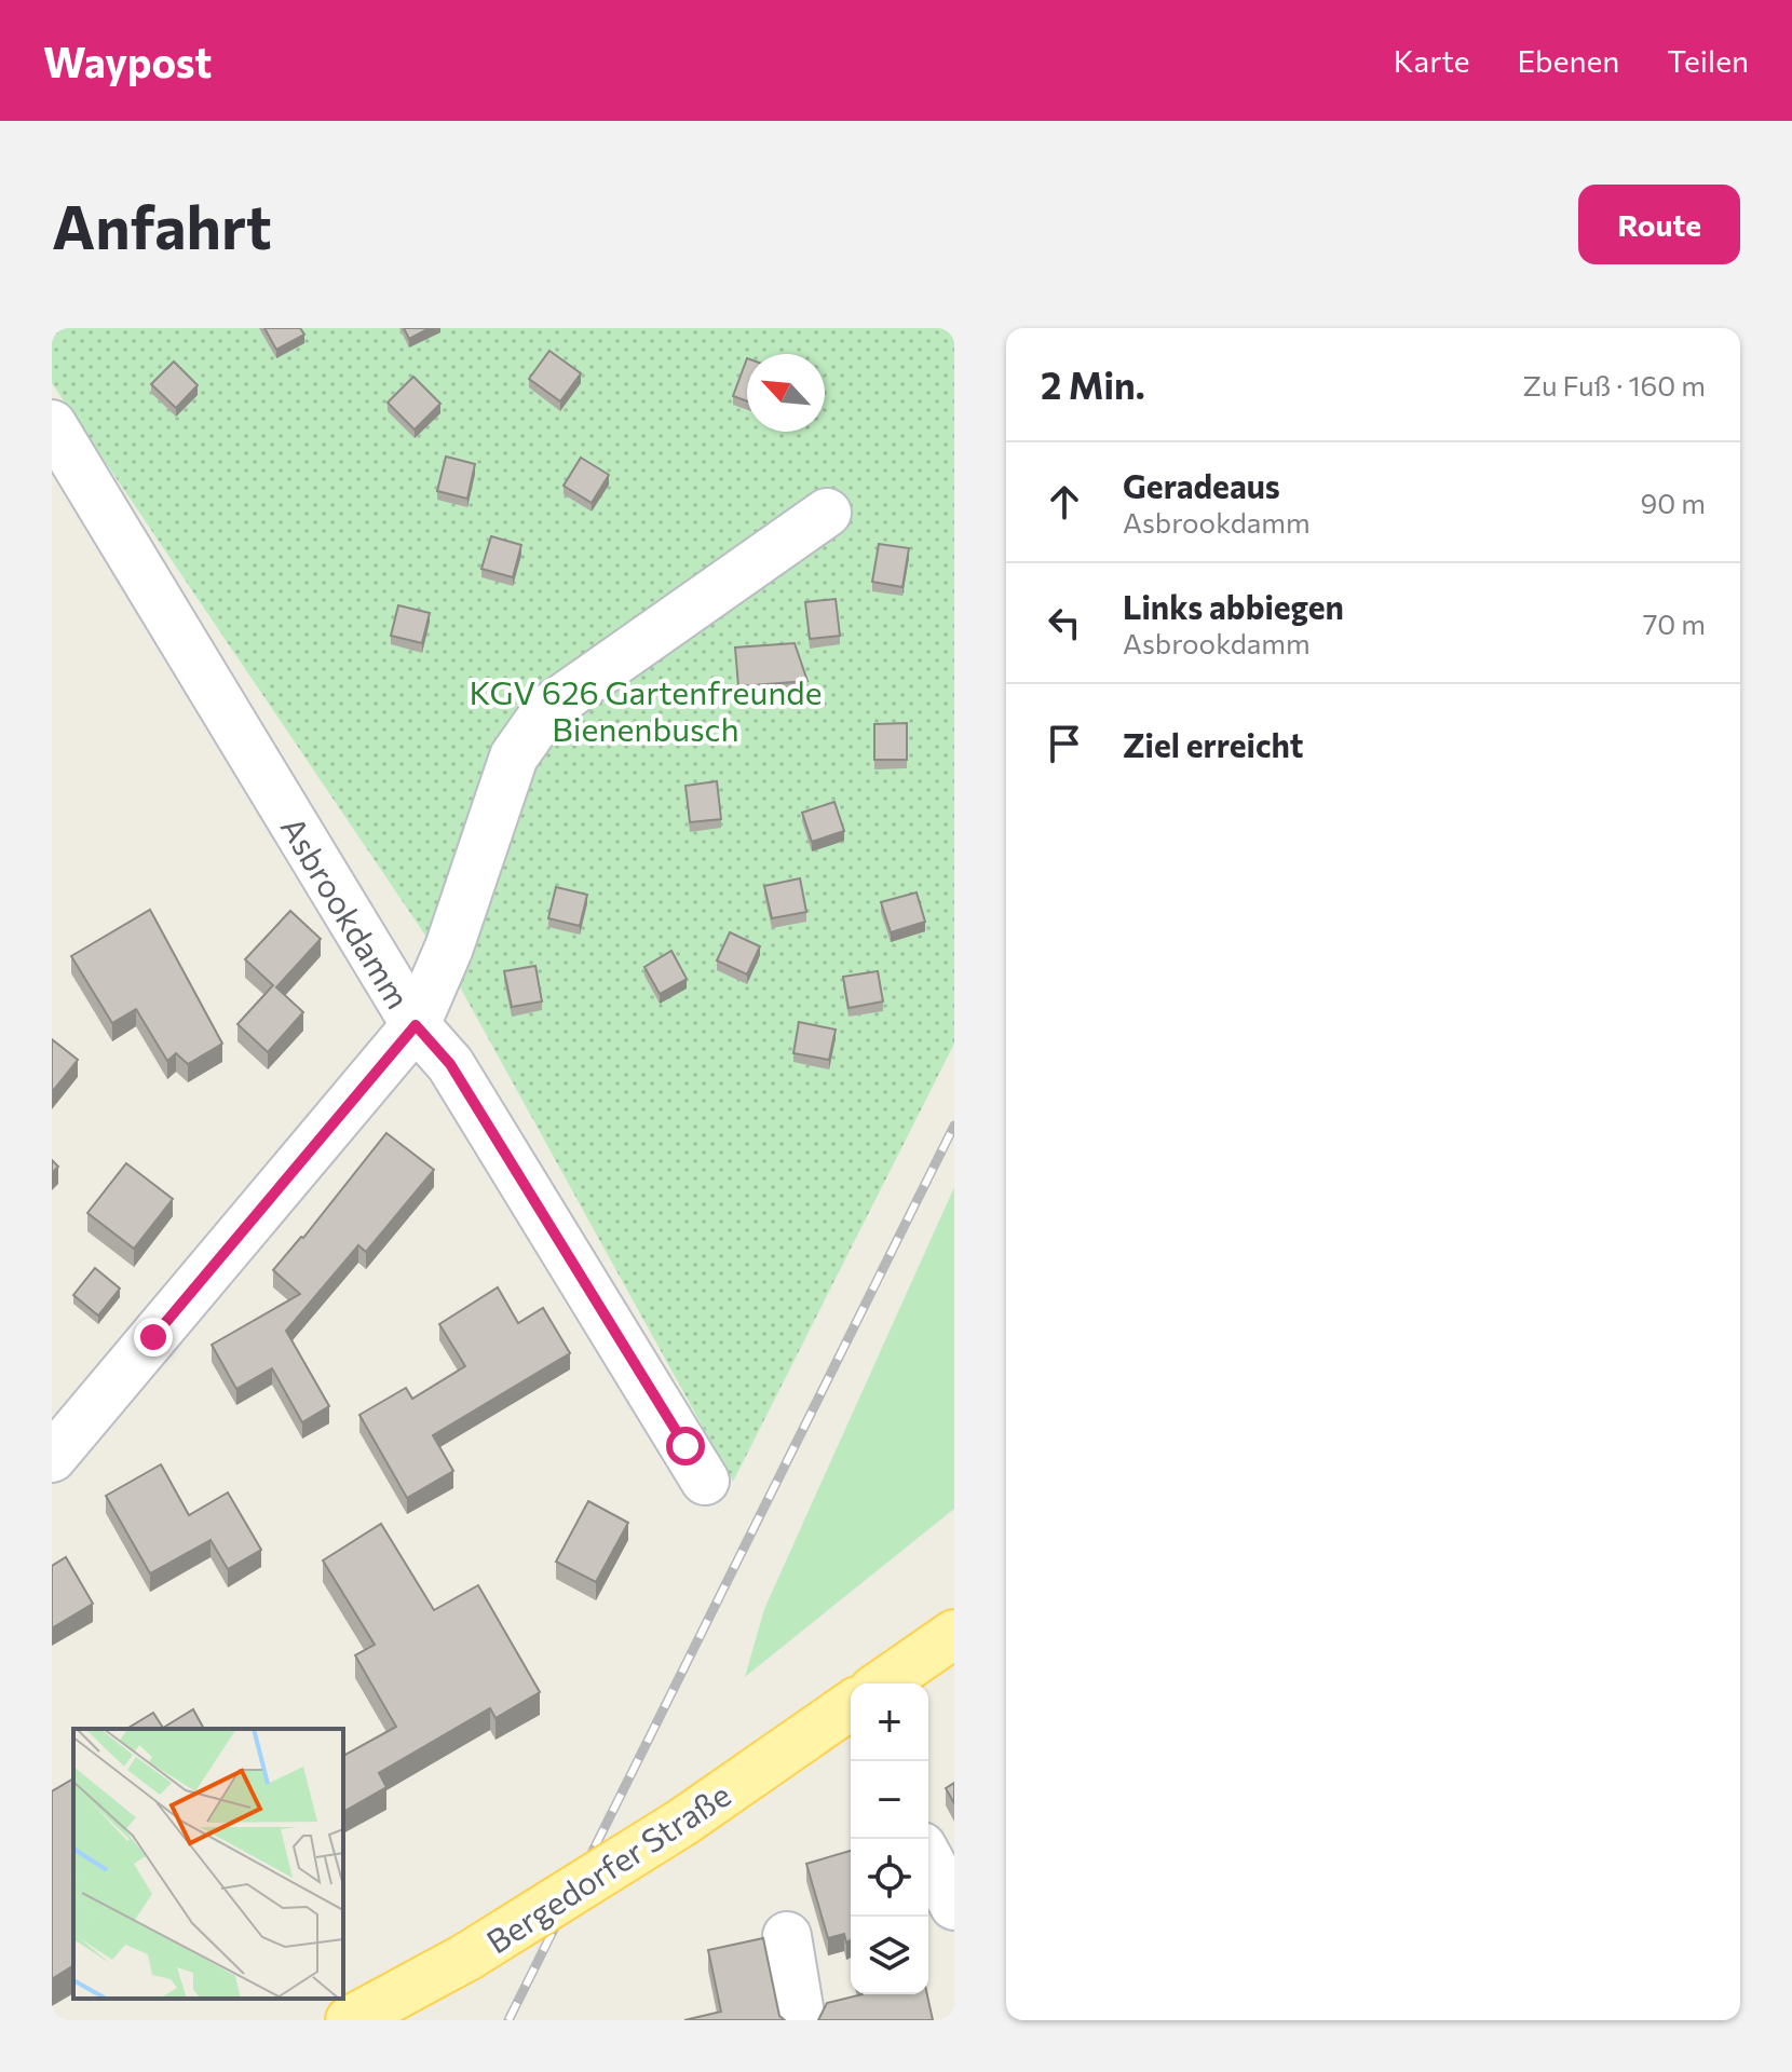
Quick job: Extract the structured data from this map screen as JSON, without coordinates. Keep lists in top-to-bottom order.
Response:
{
  "streets": {
    "main road": ["Bergedorfer Straße"],
    "street": ["Asbrookdamm"]
  },
  "parks": ["KGV 626 Gartenfreunde Bienenbusch"],
  "north": "top left",
  "page": {
    "header": "Waypost",
    "nav": ["Karte", "Ebenen", "Teilen"],
    "buttons": "Route",
    "title": "Anfahrt",
    "heading": ["2 Min.", "Zu Fuß · 160 m"],
    "list": [
      ["Geradeaus", "Asbrookdamm", "90 m"],
      ["Links abbiegen", "Asbrookdamm", "70 m"],
      "Ziel erreicht"
    ],
    "map_buttons": ["+", "−"]
  }
}
